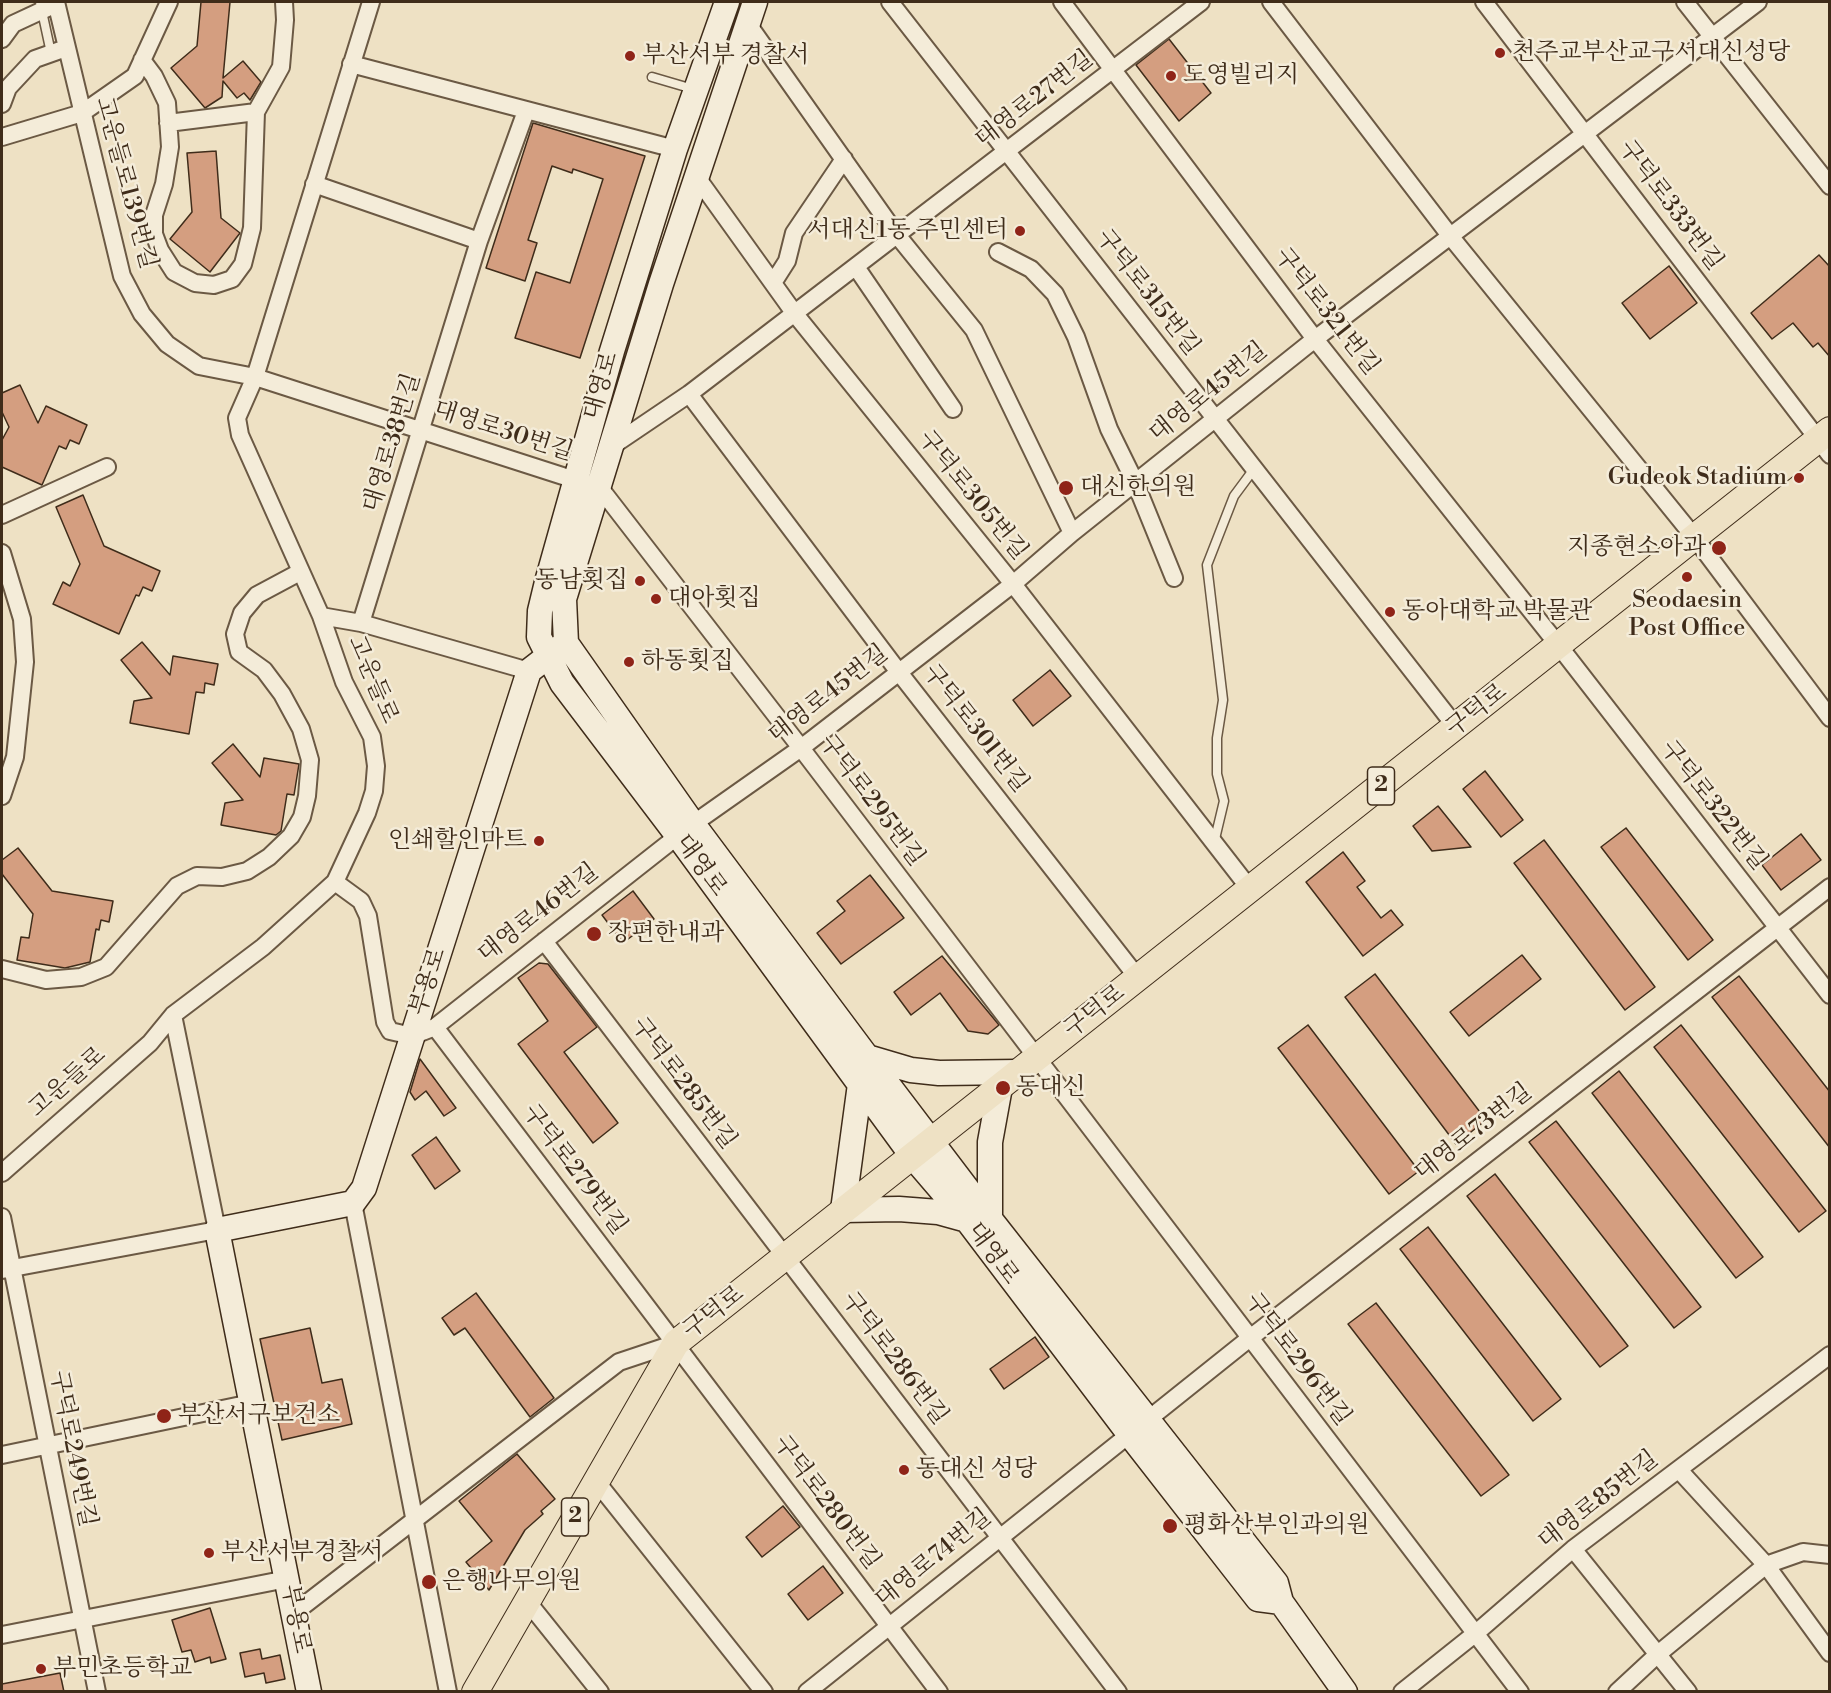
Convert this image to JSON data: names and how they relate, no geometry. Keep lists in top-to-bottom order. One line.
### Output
{"streets":{"main road":["대영로","구덕로","2","부용로"],"street":["대영로27번길","고운들로139번길","구덕로333번길","구덕로315번길","구덕로321번길","대영로45번길","대영로30번길","대영로38번길","구덕로305번길","고운들로","구덕로301번길","구덕로295번길","구덕로322번길","대영로46번길","구덕로285번길","대영로73번길","구덕로279번길","구덕로286번길","구덕로296번길","구덕로249번길","대영로85번길","구덕로280번길","대영로74번길"]},"crossings":[["대영로27번길","구덕로315번길"],["대영로27번길","구덕로321번길"],["대영로27번길","대영로"],["대영로27번길","구덕로305번길"],["대영로27번길","구덕로301번길"],["고운들로139번길","대영로30번길"],["고운들로139번길","고운들로"],["구덕로333번길","대영로45번길"],["구덕로333번길","구덕로"],["구덕로315번길","대영로45번길"],["구덕로315번길","구덕로"],["구덕로321번길","대영로45번길"],["구덕로321번길","구덕로"],["구덕로321번길","구덕로322번길"],["대영로","대영로45번길"],["대영로","대영로30번길"],["대영로","구덕로305번길"],["대영로","구덕로"],["대영로","구덕로295번길"],["대영로","대영로46번길"],["대영로","부용로"],["대영로","대영로73번길"],["대영로","대영로74번길"],["대영로45번길","구덕로305번길"],["대영로45번길","구덕로301번길"],["대영로45번길","구덕로295번길"],["대영로45번길","대영로46번길"],["대영로30번길","대영로38번길"],["대영로30번길","고운들로"],["대영로30번길","구덕로295번길"],["구덕로305번길","구덕로"],["고운들로","부용로"],["구덕로","구덕로301번길"],["구덕로","구덕로295번길"],["구덕로","구덕로322번길"],["구덕로","구덕로285번길"],["구덕로","구덕로279번길"],["구덕로","구덕로286번길"],["구덕로","구덕로296번길"],["구덕로","구덕로280번길"],["구덕로295번길","구덕로296번길"],["구덕로322번길","대영로73번길"],["대영로46번길","부용로"],["대영로46번길","구덕로285번길"],["대영로46번길","구덕로279번길"],["구덕로285번길","구덕로286번길"],["대영로73번길","구덕로296번길"],["대영로73번길","대영로74번길"],["구덕로279번길","구덕로280번길"],["구덕로286번길","대영로74번길"],["구덕로296번길","대영로85번길"],["구덕로280번길","대영로74번길"]],"places":["천주교부산교구서대신성당","부산서부 경찰서","도영빌리지","서대신1동 주민센터","Gudeok Stadium","대신한의원","지종현소아과","Seodaesin Post Office","동남횟집","대아횟집","동아대학교 박물관","하동횟집","인쇄할인마트","장편한내과","동대신","부산서구보건소","동대신 성당","평화산부인과의원","부산서부경찰서","은행나무의원","부민초등학교"]}
